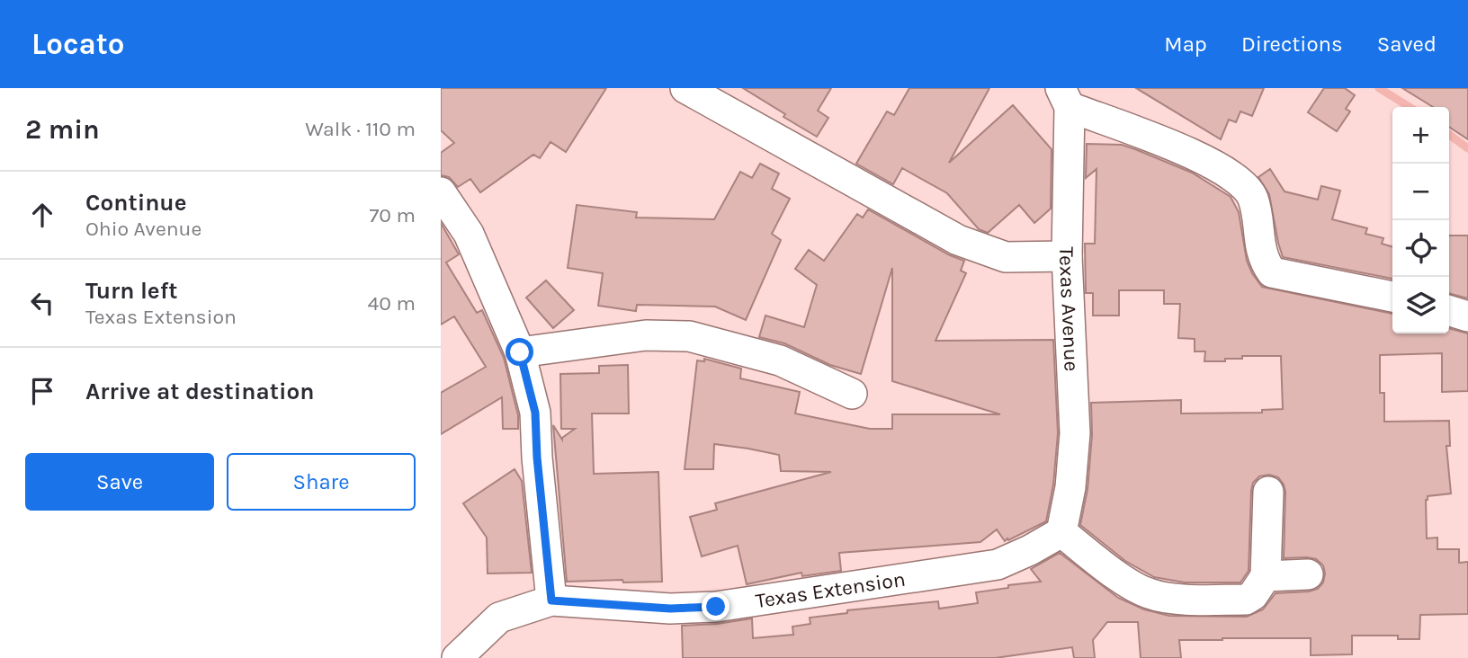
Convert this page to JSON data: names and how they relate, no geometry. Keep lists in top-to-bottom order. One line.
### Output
{"streets":{"street":["Texas Avenue","Texas Extension"]},"crossings":[["Texas Avenue","Texas Extension"]],"page":{"header":"Locato","nav":["Map","Directions","Saved"],"heading":["2 min","Walk · 110 m"],"map_buttons":["+","−"],"list":[["Continue","Ohio Avenue","70 m"],["Turn left","Texas Extension","40 m"],"Arrive at destination"],"buttons":["Save","Share"]}}
